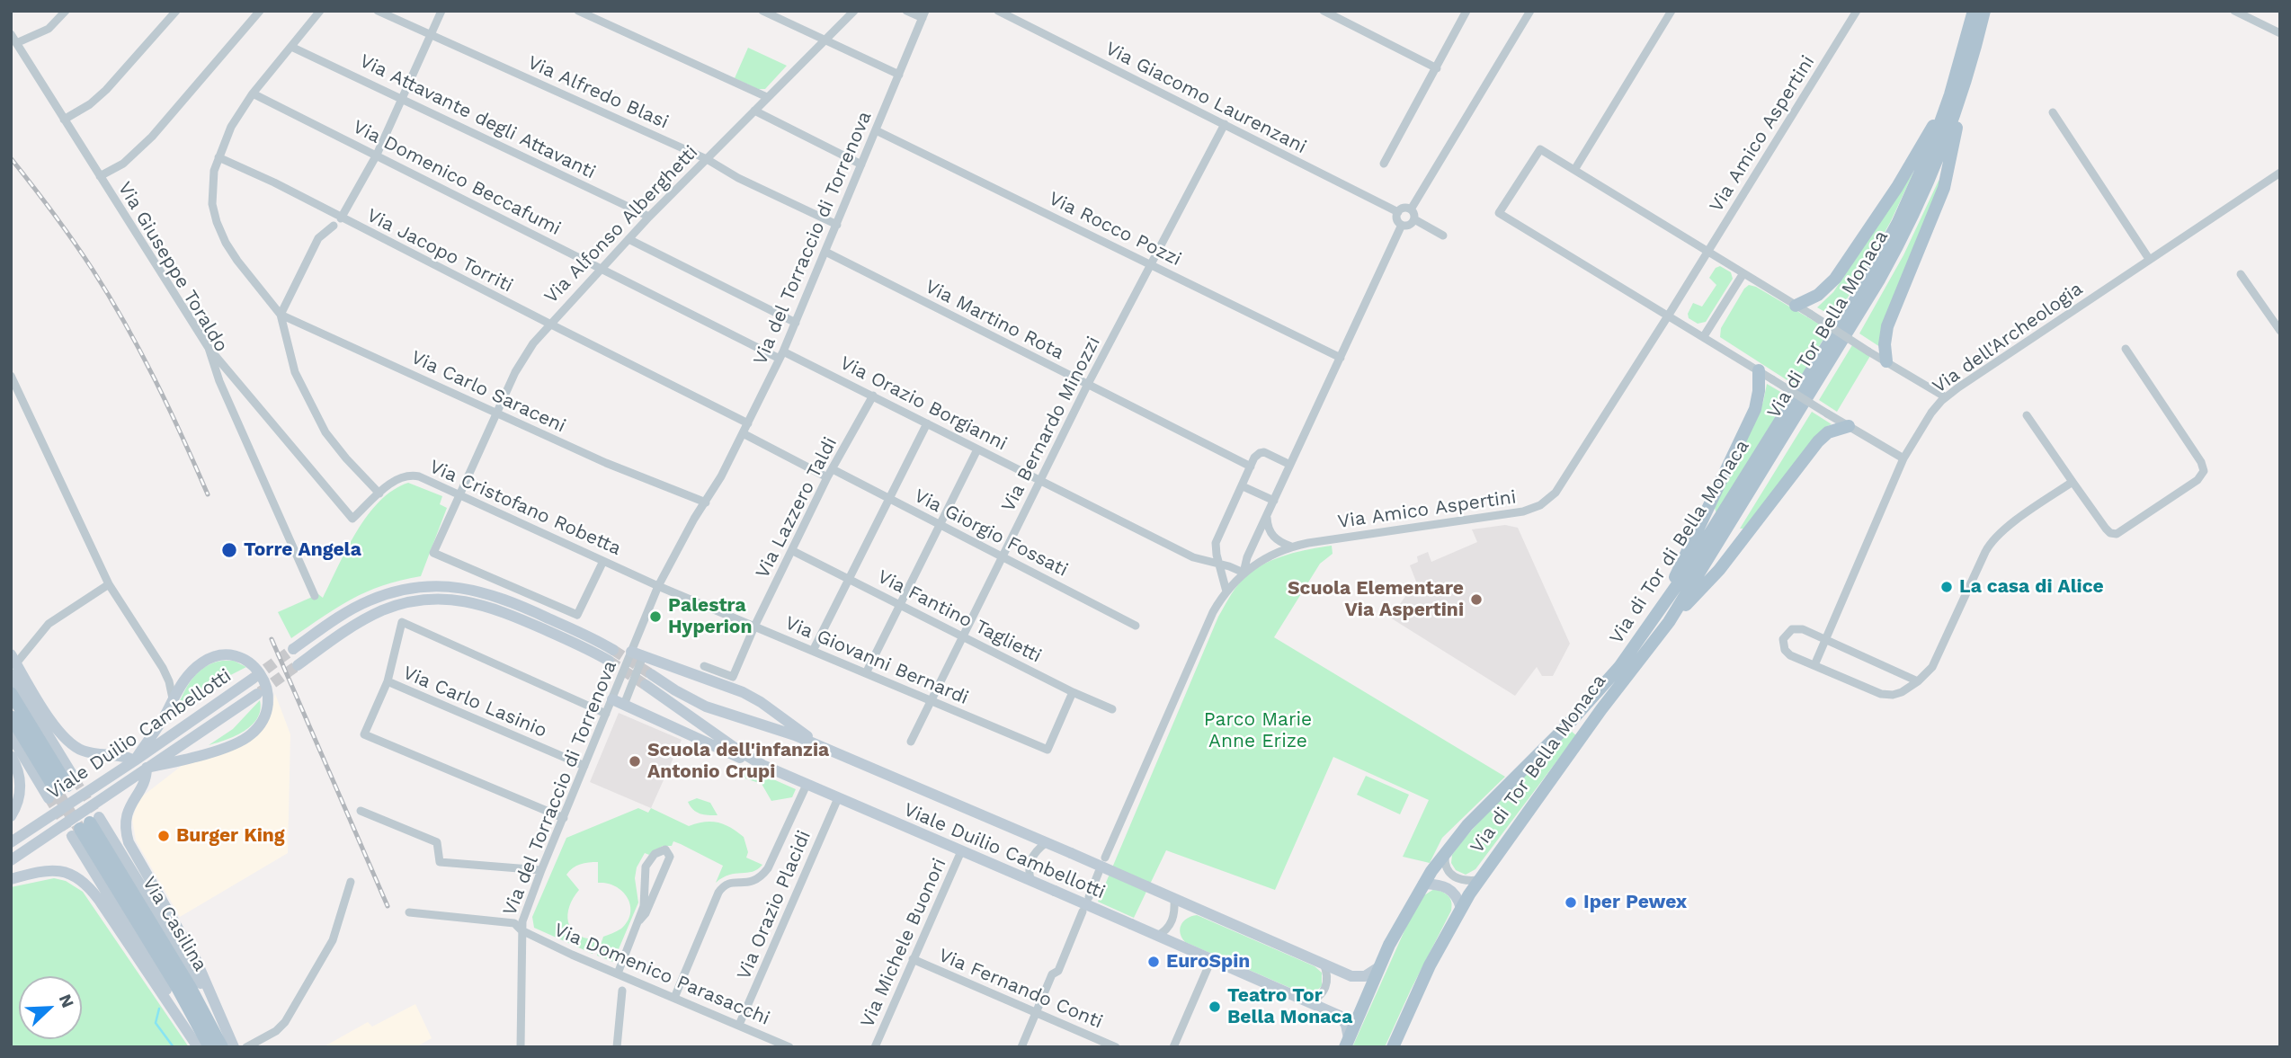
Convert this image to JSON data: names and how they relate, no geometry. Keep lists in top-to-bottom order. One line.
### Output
{"streets":{"main road":["Via di Tor Bella Monaca","Via di Tor di Bella Monaca","Viale Duilio Cambellotti","Via Casilina"],"street":["Via Alfredo Blasi","Via Giacomo Laurenzani","Via Attavante degli Attavanti","Via Amico Aspertini","Via Domenico Beccafumi","Via Alfonso Alberghetti","Via Rocco Pozzi","Via del Torraccio di Torrenova","Via Jacopo Torriti","Via Giuseppe Toraldo","Via Martino Rota","Via dell'Archeologia","Via Carlo Saraceni","Via Orazio Borgianni","Via Bernardo Minozzi","Via Cristofano Robetta","Via Lazzero Taldi","Via Giorgio Fossati","Via Fantino Taglietti","Via Giovanni Bernardi","Via Carlo Lasinio","Via Orazio Placidi","Via Michele Buonori","Via Domenico Parasacchi","Via Fernando Conti"]},"crossings":[["Via Alfredo Blasi","Via Alfonso Alberghetti"],["Via Alfredo Blasi","Via del Torraccio di Torrenova"],["Via Giacomo Laurenzani","Via Bernardo Minozzi"],["Via Attavante degli Attavanti","Via Alfonso Alberghetti"],["Via Amico Aspertini","Via Orazio Borgianni"],["Via Domenico Beccafumi","Via Alfonso Alberghetti"],["Via Domenico Beccafumi","Via del Torraccio di Torrenova"],["Via Domenico Beccafumi","Via Orazio Borgianni"],["Via Alfonso Alberghetti","Via Jacopo Torriti"],["Via Alfonso Alberghetti","Via Carlo Saraceni"],["Via Alfonso Alberghetti","Via Cristofano Robetta"],["Via Rocco Pozzi","Via del Torraccio di Torrenova"],["Via Rocco Pozzi","Via Bernardo Minozzi"],["Via del Torraccio di Torrenova","Via Jacopo Torriti"],["Via del Torraccio di Torrenova","Via Martino Rota"],["Via del Torraccio di Torrenova","Via Carlo Saraceni"],["Via del Torraccio di Torrenova","Via Orazio Borgianni"],["Via del Torraccio di Torrenova","Via Cristofano Robetta"],["Via del Torraccio di Torrenova","Via Giovanni Bernardi"],["Via del Torraccio di Torrenova","Via Carlo Lasinio"],["Via del Torraccio di Torrenova","Via Domenico Parasacchi"],["Via Giuseppe Toraldo","Via Cristofano Robetta"],["Via Martino Rota","Via Bernardo Minozzi"],["Via di Tor Bella Monaca","Via di Tor di Bella Monaca"],["Via Orazio Borgianni","Via Bernardo Minozzi"],["Via Orazio Borgianni","Via Lazzero Taldi"],["Via Bernardo Minozzi","Via Giorgio Fossati"],["Via Bernardo Minozzi","Via Fantino Taglietti"],["Via Bernardo Minozzi","Via Giovanni Bernardi"],["Via Cristofano Robetta","Via Giovanni Bernardi"],["Via Lazzero Taldi","Via Giorgio Fossati"],["Via Lazzero Taldi","Via Fantino Taglietti"],["Via Lazzero Taldi","Via Giovanni Bernardi"],["Via di Tor di Bella Monaca","Viale Duilio Cambellotti"],["Via Fantino Taglietti","Via Giovanni Bernardi"],["Viale Duilio Cambellotti","Via Orazio Placidi"],["Viale Duilio Cambellotti","Via Michele Buonori"],["Via Orazio Placidi","Via Domenico Parasacchi"],["Via Michele Buonori","Via Fernando Conti"]],"parks":["Parco Marie Anne Erize"],"places":["Torre Angela","La casa di Alice","Scuola Elementare Via Aspertini","Palestra Hyperion","Scuola dell'infanzia Antonio Crupi","Burger King","Iper Pewex","EuroSpin","Teatro Tor Bella Monaca"],"north":"top right"}
